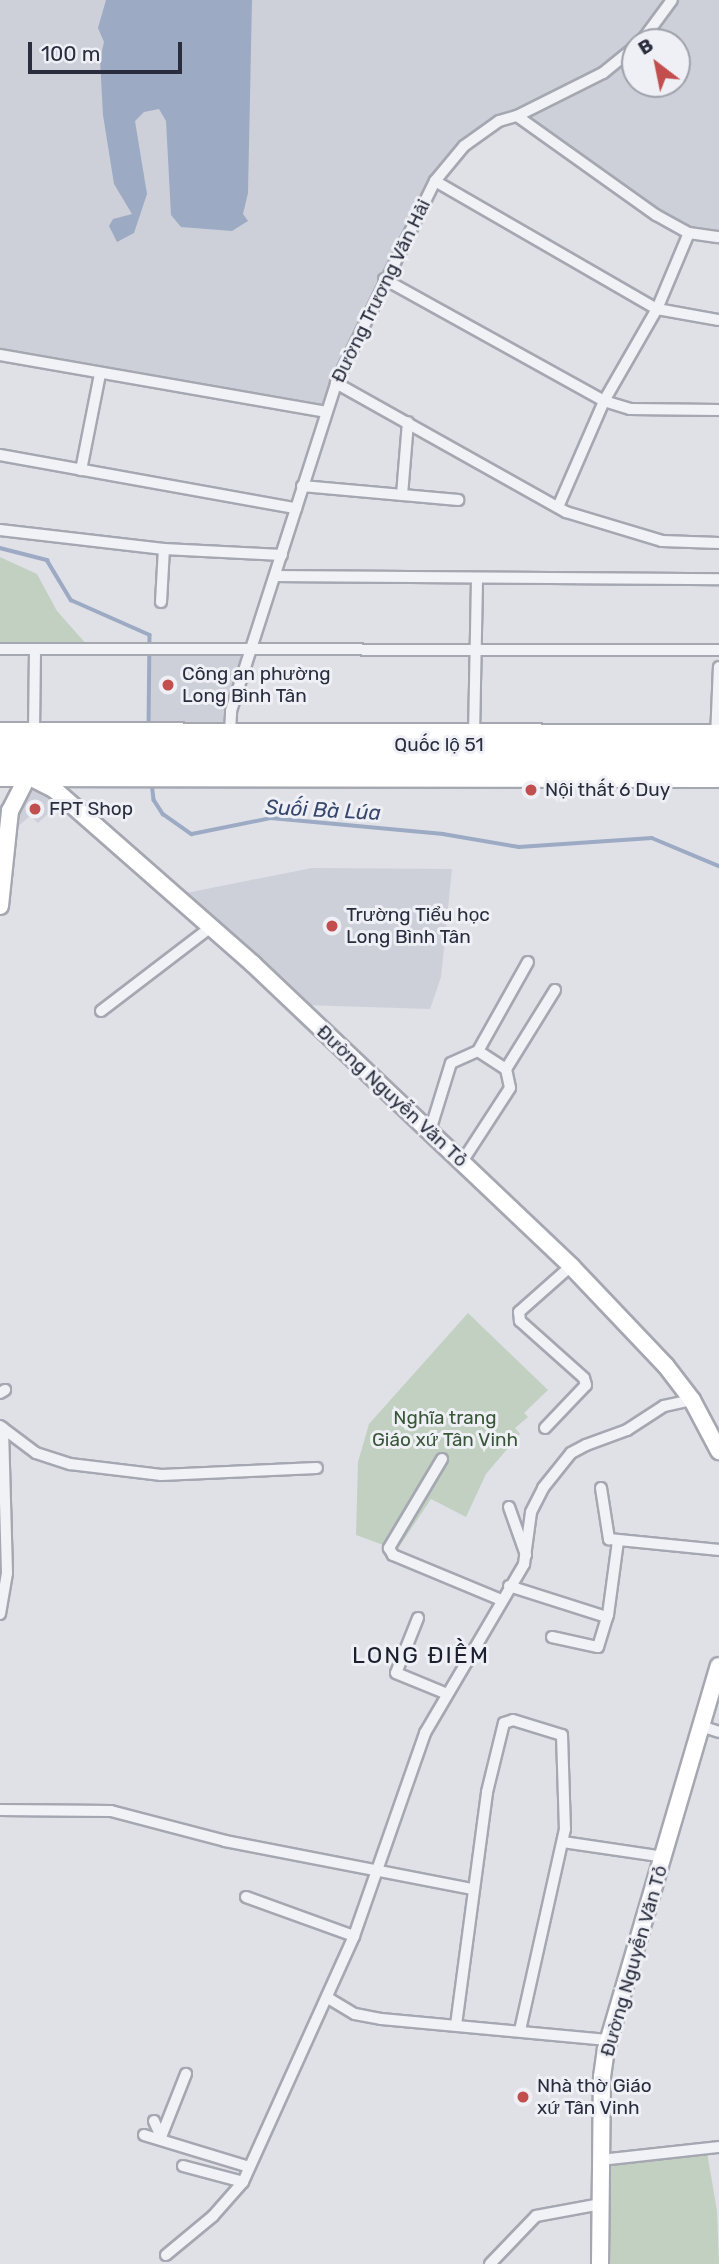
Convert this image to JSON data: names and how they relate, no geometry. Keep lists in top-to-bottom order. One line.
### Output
{"streets":{"highway":["Quốc lộ 51"],"street":["Đường Trương Văn Hải","Đường Nguyễn Văn Tỏ"]},"crossings":[["Đường Trương Văn Hải","Quốc lộ 51"]],"districts":["LONG ĐIỀM"],"water":["Suối Bà Lúa"],"parks":["Nghĩa trang Giáo xứ Tân Vinh"],"places":["Công an phường Long Bình Tân","Nội thất 6 Duy","FPT Shop","Trường Tiểu học Long Bình Tân","Nhà thờ Giáo xứ Tân Vinh"],"scale_bar":"100 m","north":"top left"}
